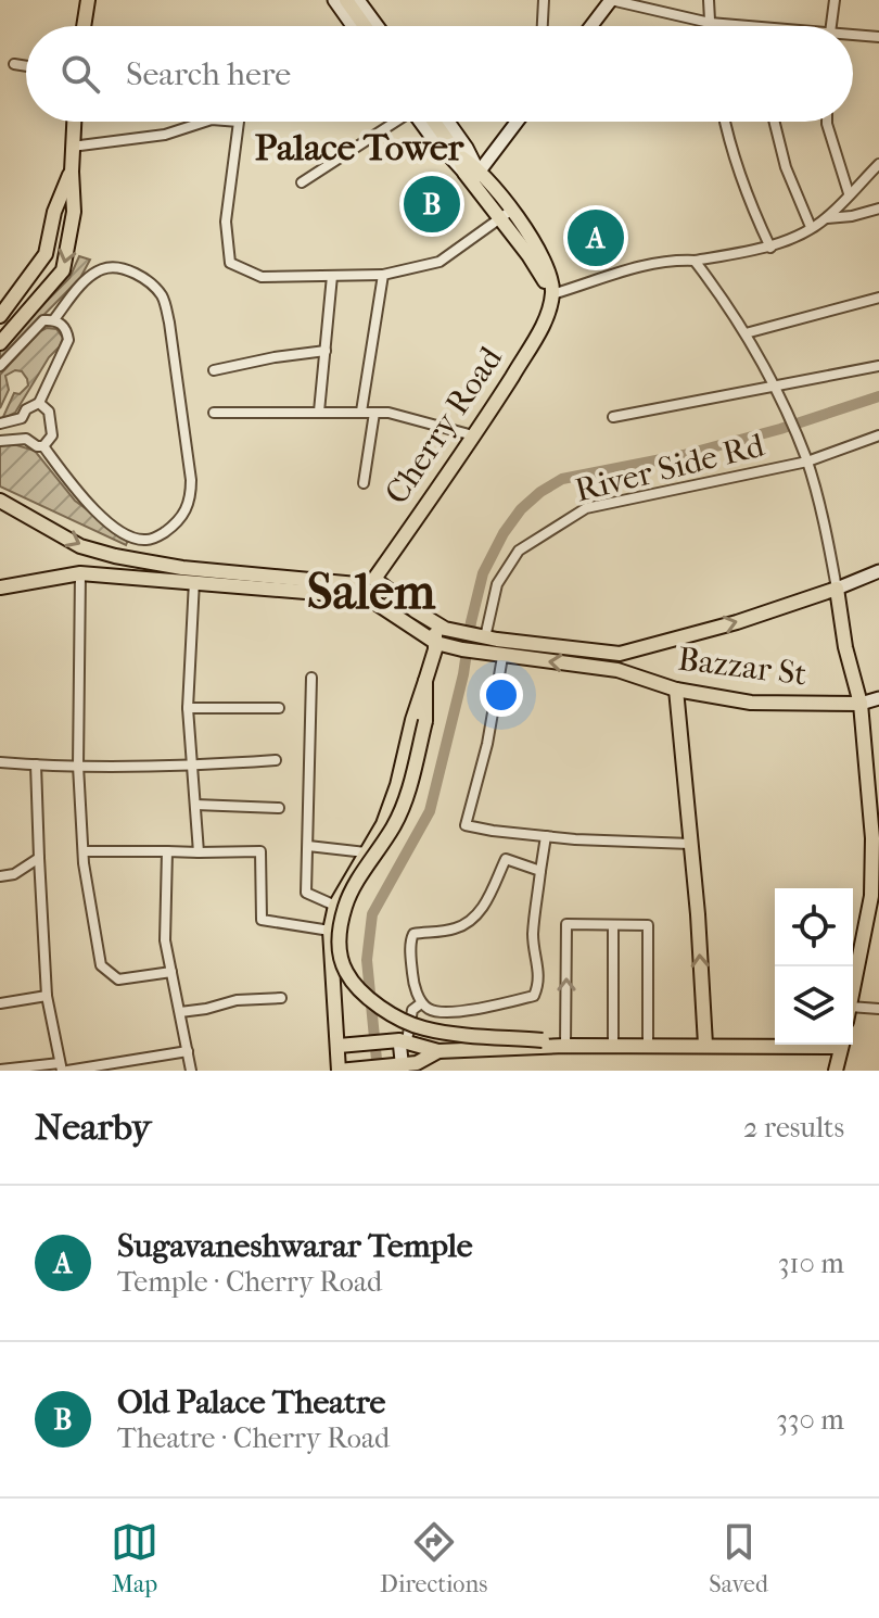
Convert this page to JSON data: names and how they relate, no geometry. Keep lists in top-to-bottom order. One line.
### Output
{"streets":{"main road":["Cherry Road","Bazzar St"],"street":["River Side Rd"]},"districts":["Palace Tower","Salem"],"page":{"search":"Search here","pins":["B","A"],"heading":["Nearby","2 results"],"list":[{"mark":"A","name":"Sugavaneshwarar Temple","note":"Temple · Cherry Road","value":"310 m"},{"mark":"B","name":"Old Palace Theatre","note":"Theatre · Cherry Road","value":"330 m"}],"nav":["Map","Directions","Saved"]}}
